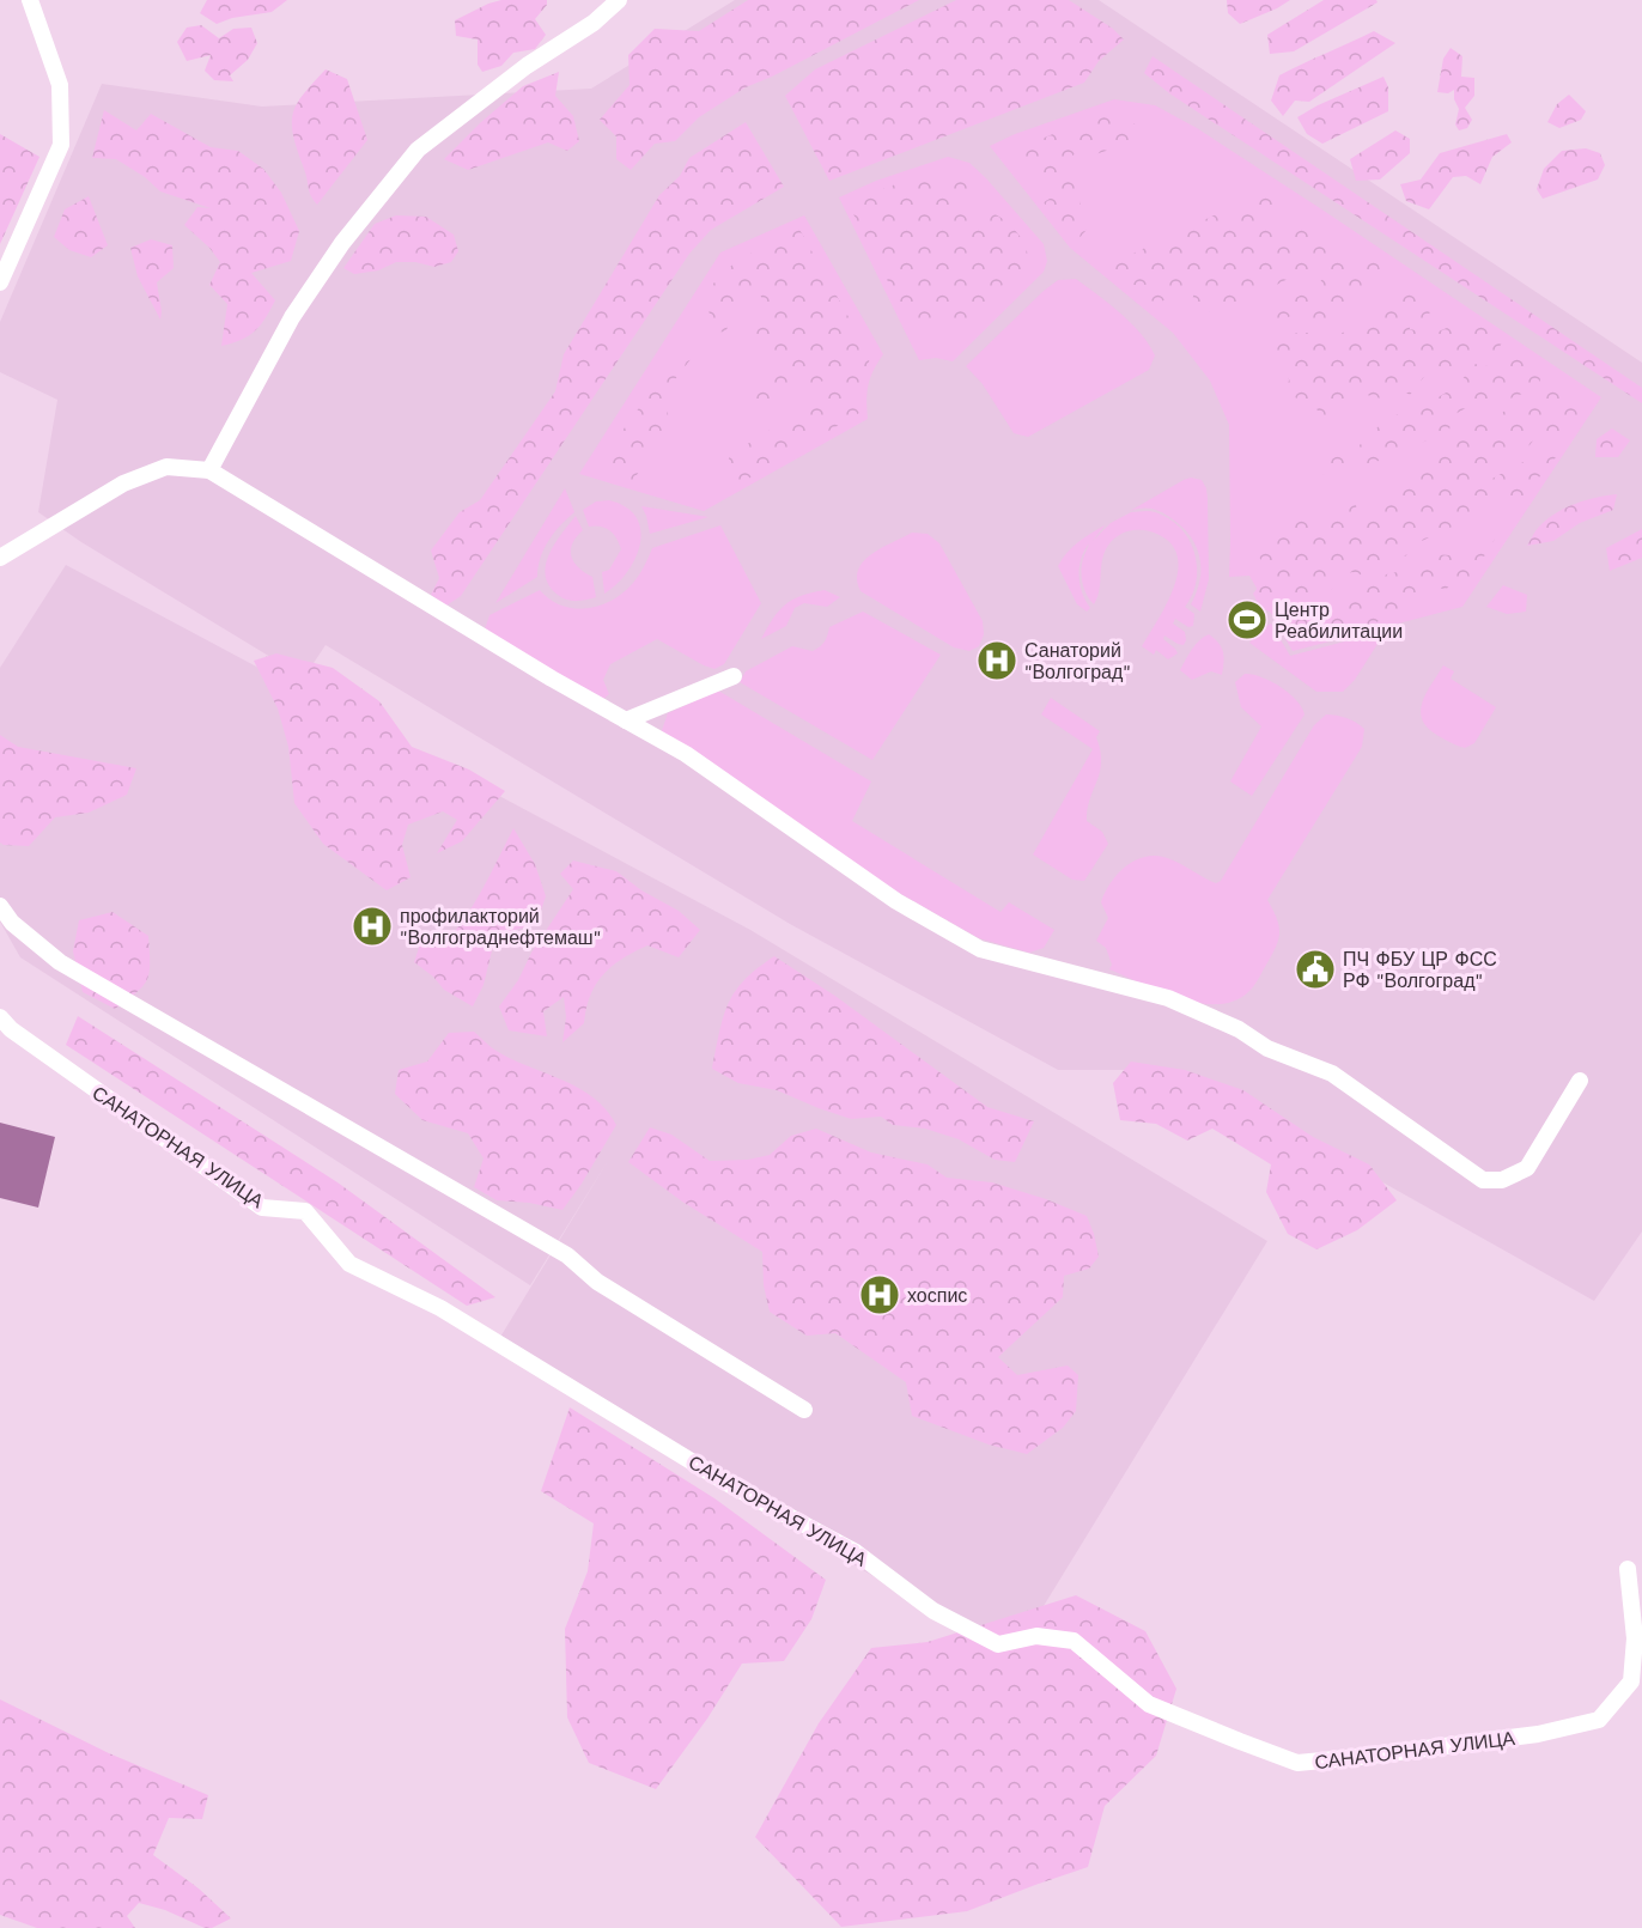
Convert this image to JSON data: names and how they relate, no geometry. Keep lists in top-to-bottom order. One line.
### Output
{"streets":{"street":["САНАТОРНАЯ УЛИЦА"]},"places":{"sports":["Центр Реабилитации"],"hospital":["Санаторий \"Волгоград\"","профилакторий \"Волгограднефтемаш\"","хоспис"],"public building":["ПЧ ФБУ ЦР ФСС РФ \"Волгоград\""]}}
